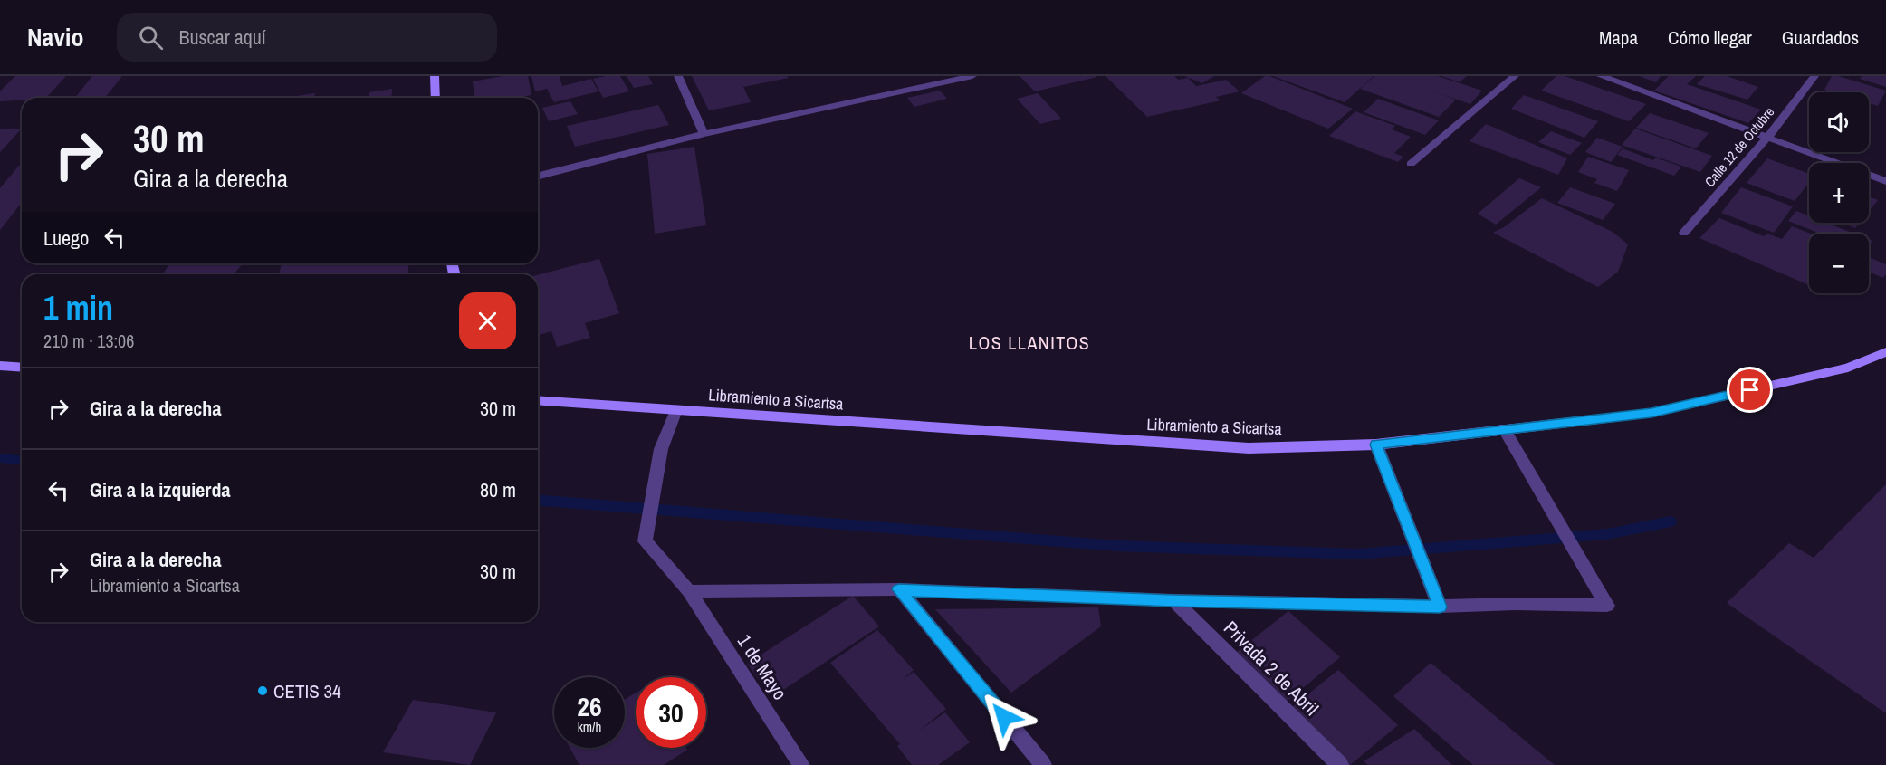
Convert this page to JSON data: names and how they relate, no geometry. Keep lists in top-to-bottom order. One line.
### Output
{"streets":{"main road":["Libramiento a Sicartsa"],"street":["Calle 12 de Octubre","1 de Mayo","Privada 2 de Abril"]},"crossings":[["Libramiento a Sicartsa","1 de Mayo"]],"districts":["LOS LLANITOS"],"places":["CETIS 34"],"page":{"header":"Navio","search":"Buscar aquí","nav":["Mapa","Cómo llegar","Guardados"],"map_buttons":["+","−"],"turn":["30 m","Gira a la derecha"],"then":"Luego","heading":["1 min","210 m · 13:06"],"list":[{"name":"Gira a la derecha","value":"30 m"},{"name":"Gira a la izquierda","value":"80 m"},{"name":"Gira a la derecha","note":"Libramiento a Sicartsa","value":"30 m"}],"speed":"26 km/h","limit":"30"}}
